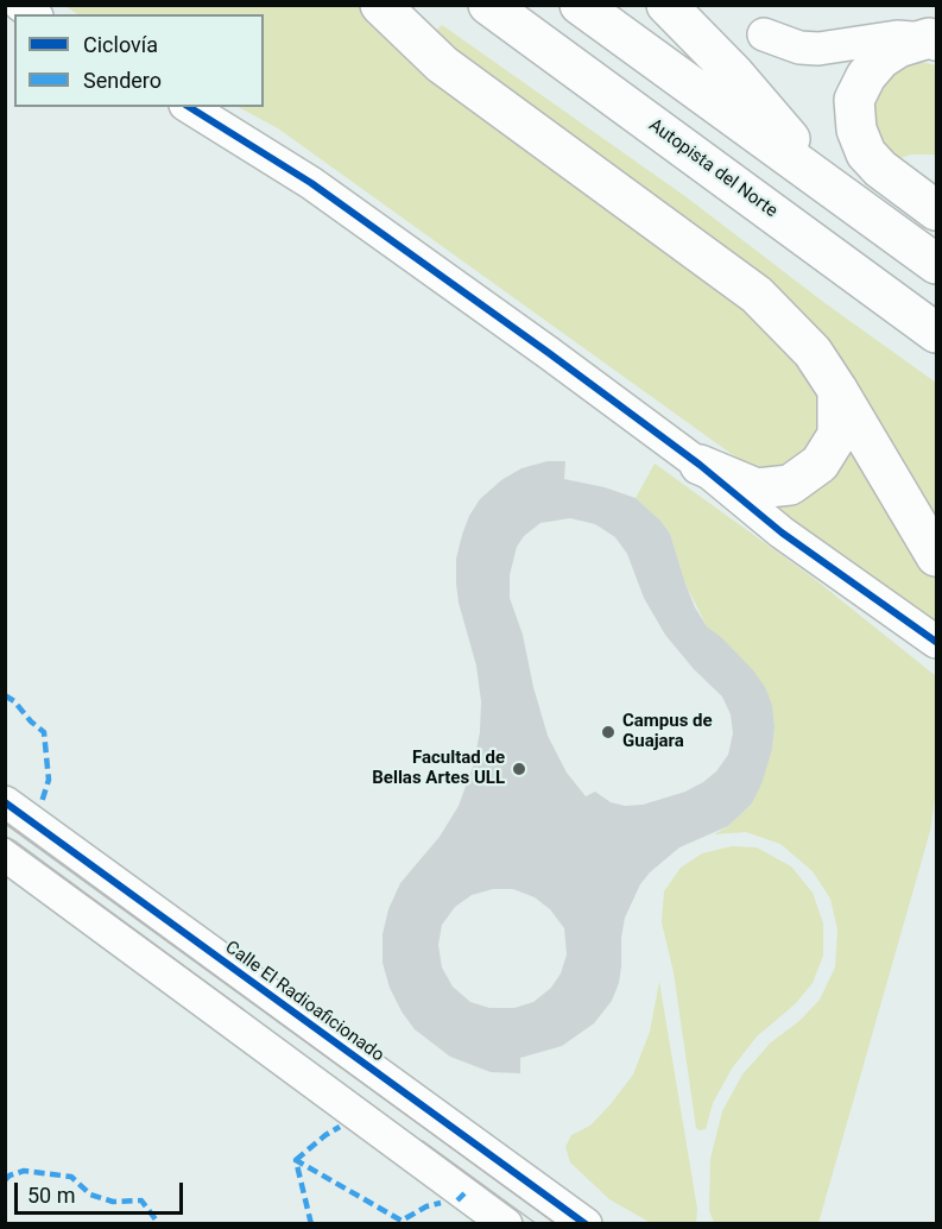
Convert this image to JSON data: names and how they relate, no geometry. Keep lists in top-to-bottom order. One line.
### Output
{"streets":{"highway":["Autopista del Norte"],"street":["Calle El Radioaficionado"]},"places":["Campus de Guajara","Facultad de Bellas Artes ULL"],"legend":["Ciclovía","Sendero"],"scale_bar":"50 m"}
